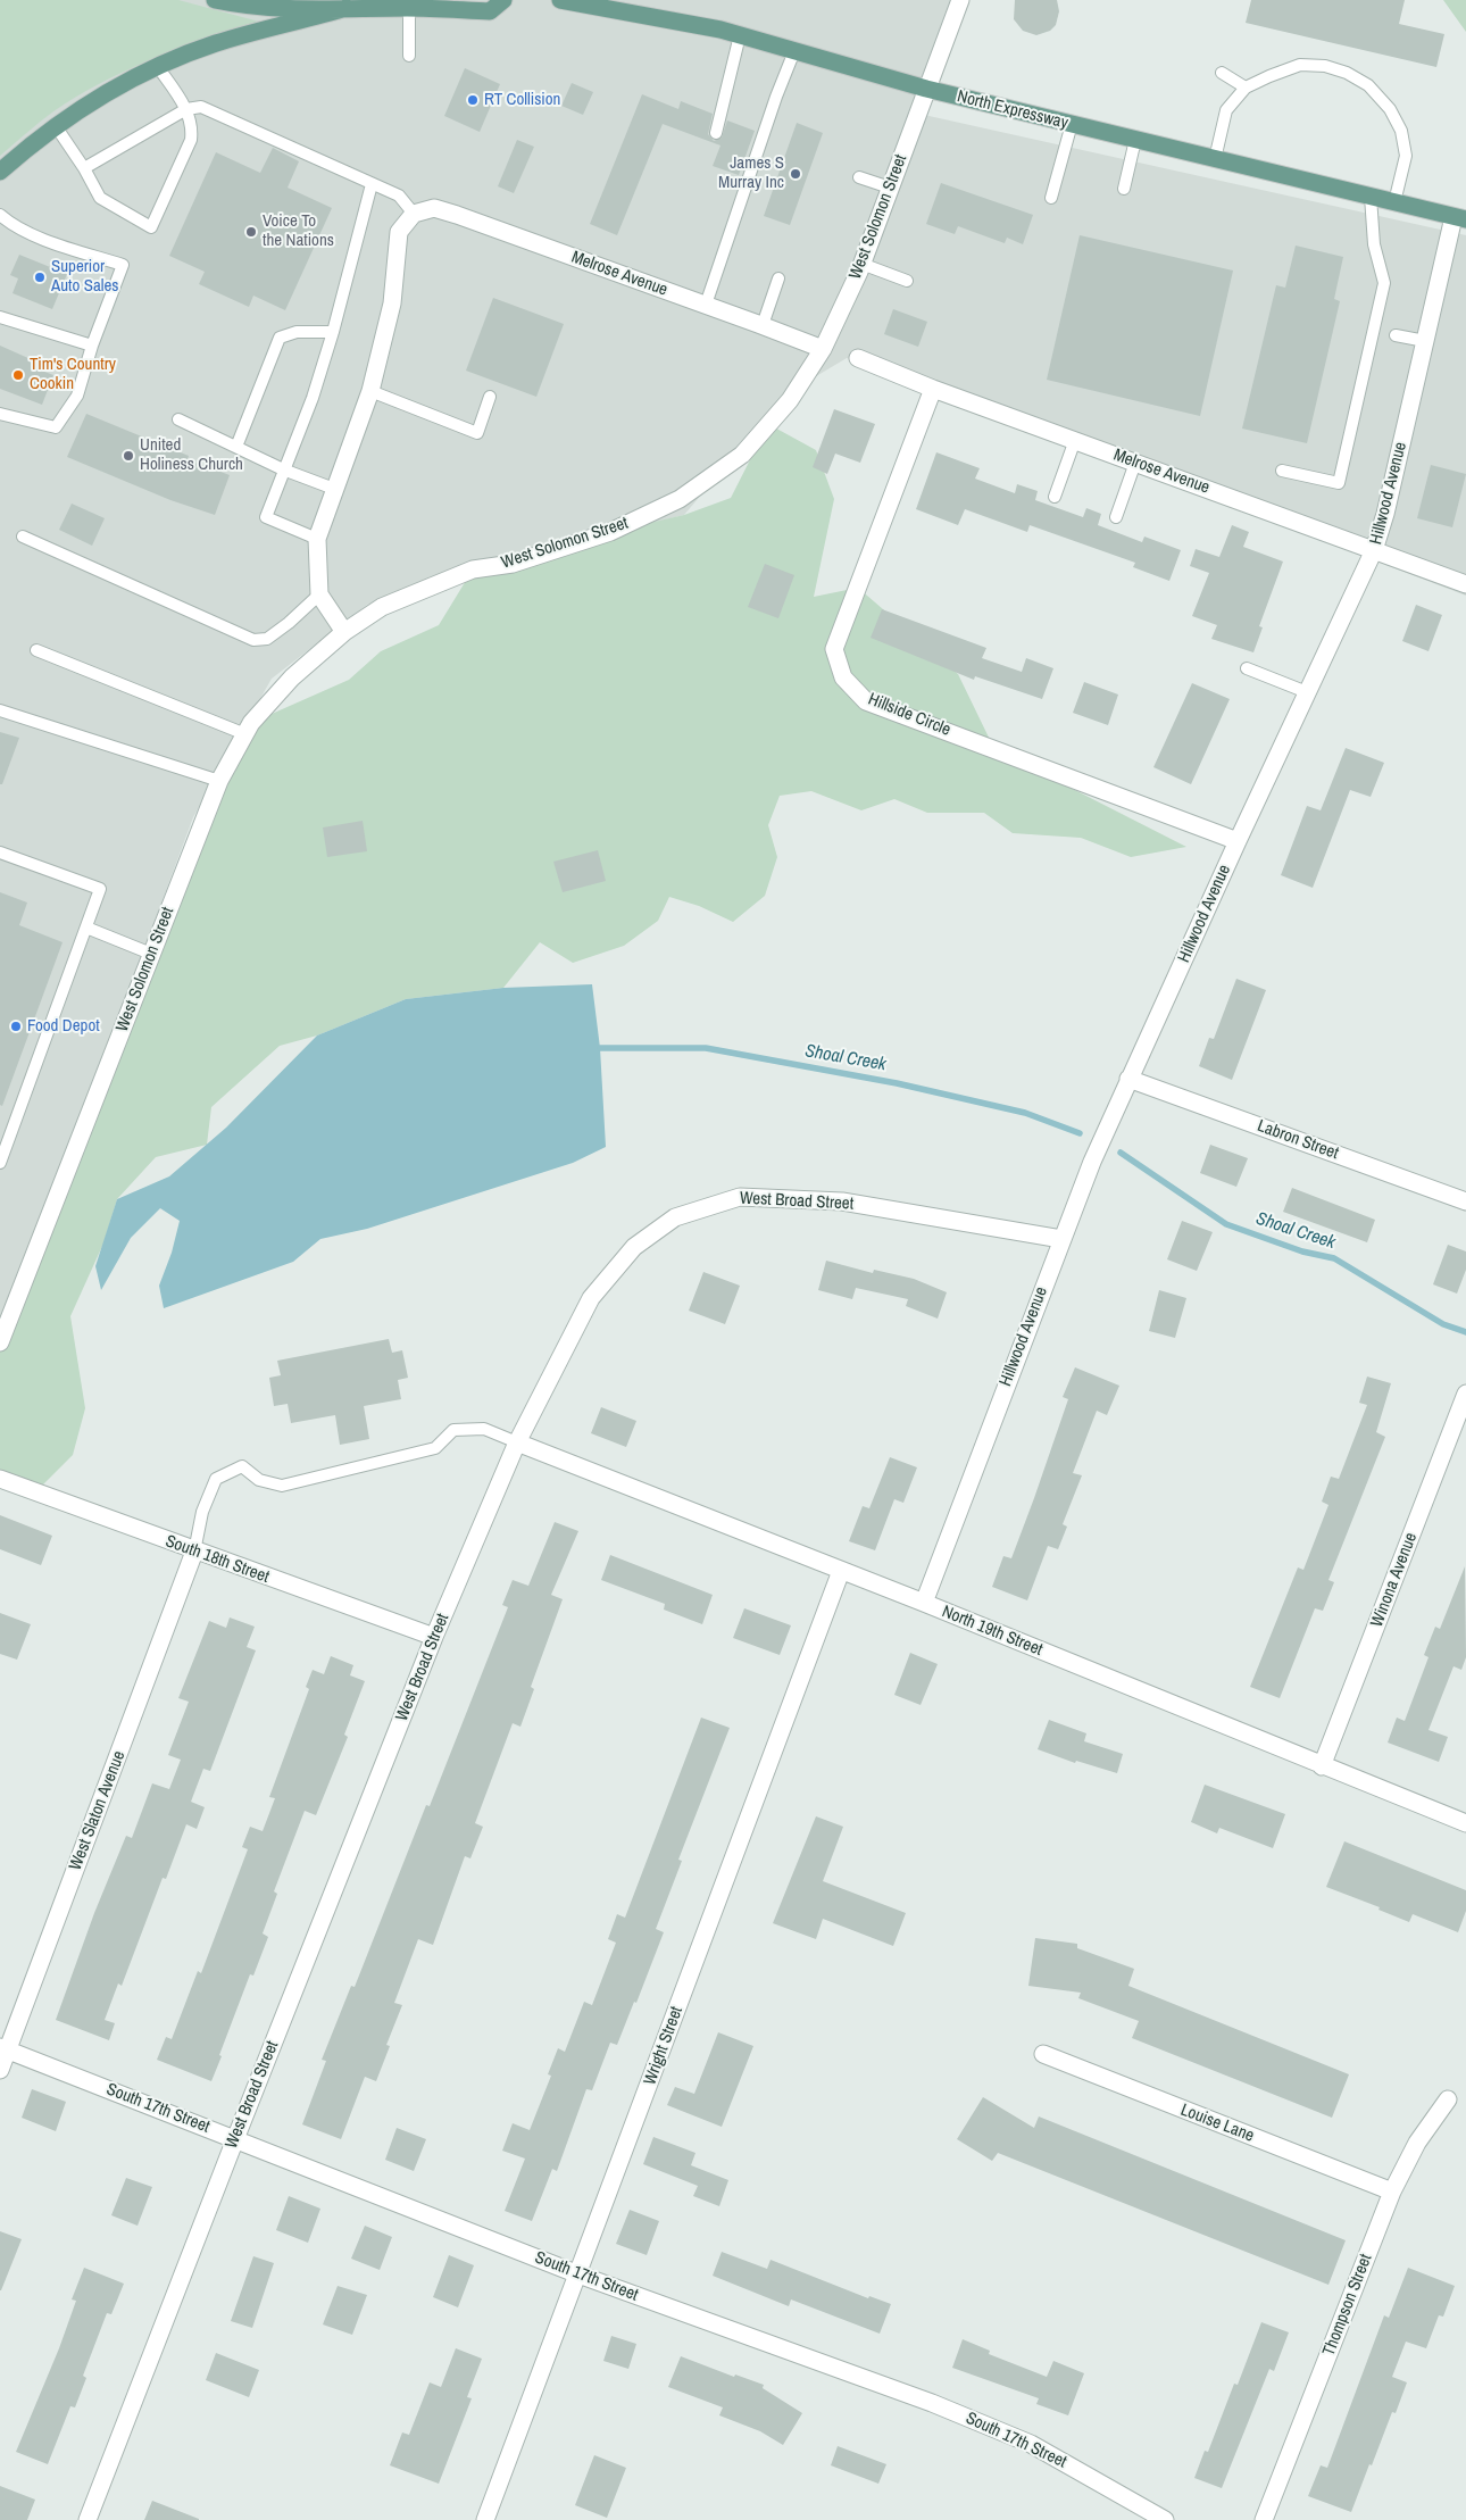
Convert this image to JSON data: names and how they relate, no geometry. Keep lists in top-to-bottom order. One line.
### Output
{"streets":{"main road":["North Expressway"],"street":["West Solomon Street","Melrose Avenue","Hillwood Avenue","Hillside Circle","Labron Street","West Broad Street","South 18th Street","Winona Avenue","North 19th Street","West Slaton Avenue","Wright Street","South 17th Street","Louise Lane","Thompson Street"]},"crossings":[["North Expressway","West Solomon Street"],["North Expressway","Hillwood Avenue"],["West Solomon Street","Melrose Avenue"],["Melrose Avenue","Hillwood Avenue"],["Melrose Avenue","Hillside Circle"],["Hillwood Avenue","Hillside Circle"],["Hillwood Avenue","Labron Street"],["Hillwood Avenue","West Broad Street"],["Hillwood Avenue","North 19th Street"],["West Broad Street","South 18th Street"],["West Broad Street","North 19th Street"],["West Broad Street","South 17th Street"],["South 18th Street","West Slaton Avenue"],["Winona Avenue","North 19th Street"],["North 19th Street","Wright Street"],["West Slaton Avenue","South 17th Street"],["Wright Street","South 17th Street"],["Louise Lane","Thompson Street"]],"water":["Shoal Creek"],"places":["RT Collision","James S Murray Inc","Voice To the Nations","Superior Auto Sales","Tim's Country Cookin","United Holiness Church","Food Depot"]}
